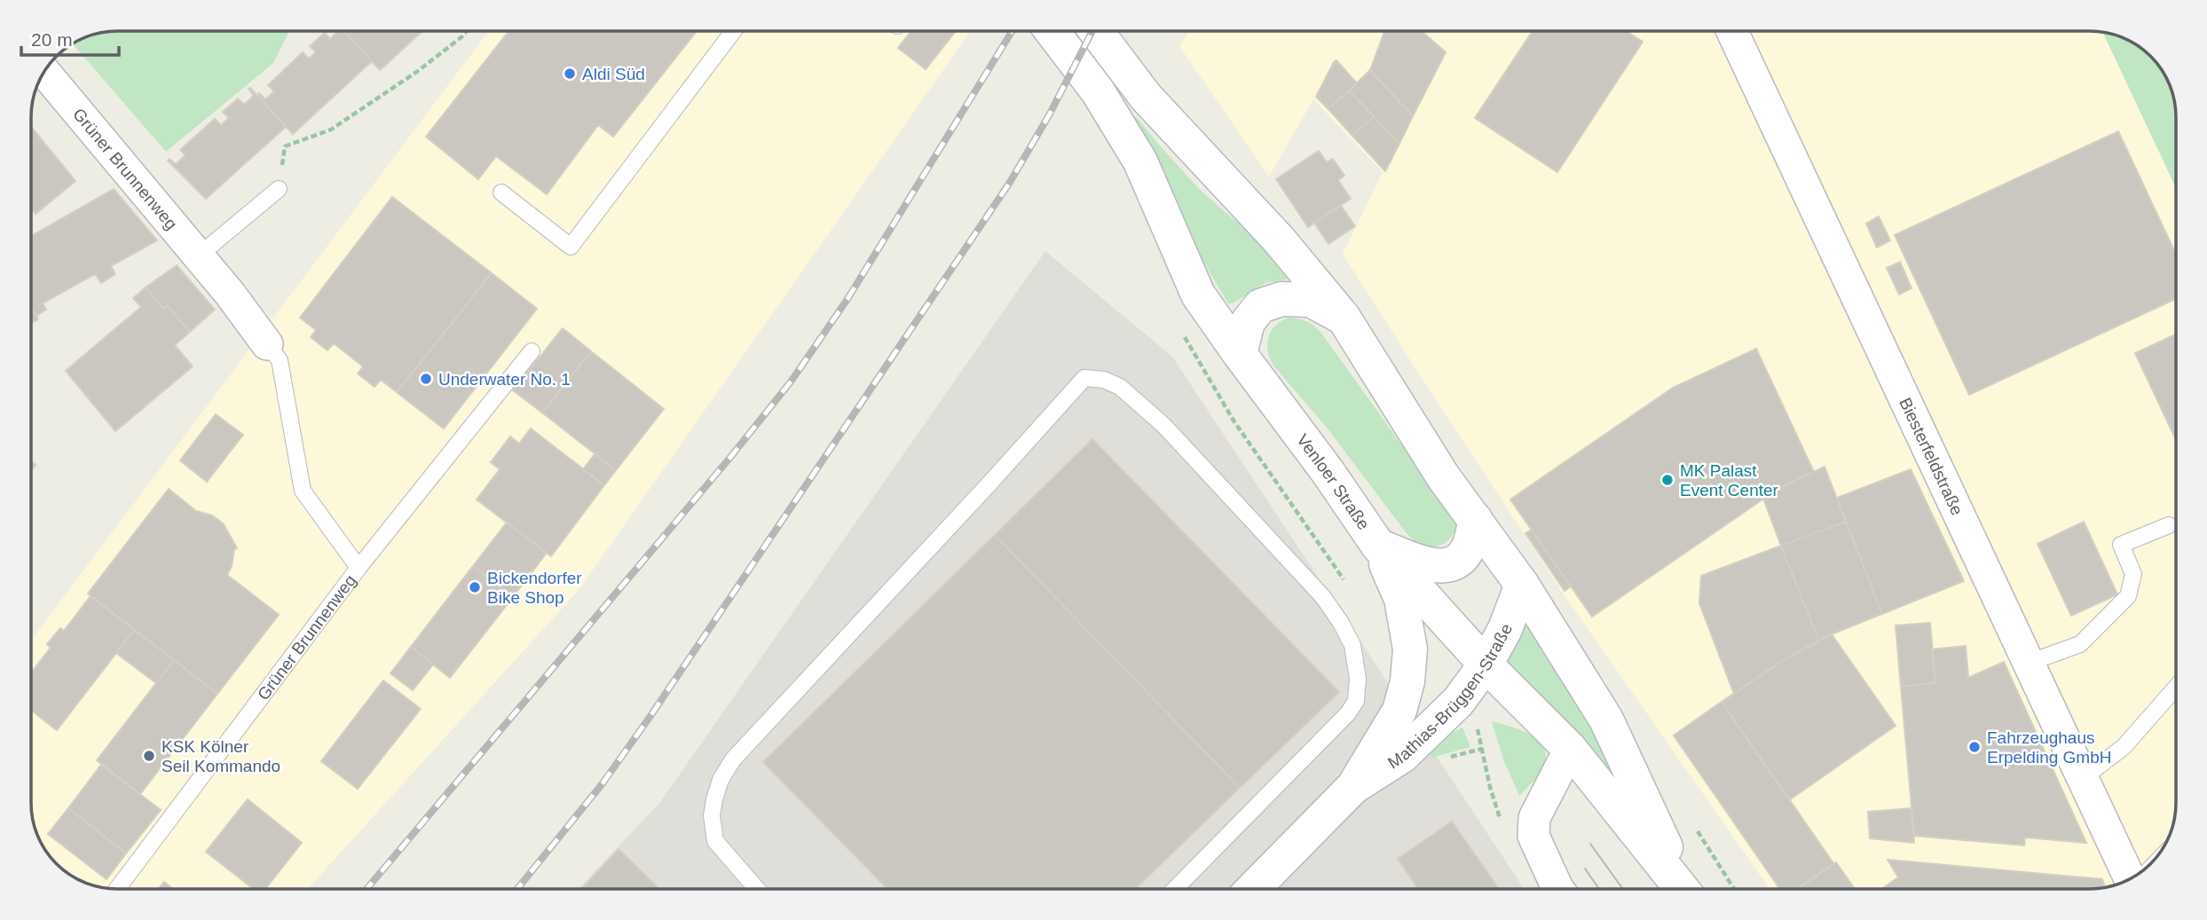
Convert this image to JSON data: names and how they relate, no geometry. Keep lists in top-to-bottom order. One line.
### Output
{"streets":{"main road":["Venloer Straße","Mathias-Brüggen-Straße"],"street":["Grüner Brunnenweg","Biesterfeldstraße"]},"crossings":[["Venloer Straße","Mathias-Brüggen-Straße"]],"places":["Aldi Süd","Underwater No. 1","MK Palast Event Center","Bickendorfer Bike Shop","Fahrzeughaus Erpelding GmbH","KSK Kölner Seil Kommando"],"scale_bar":"20 m"}
